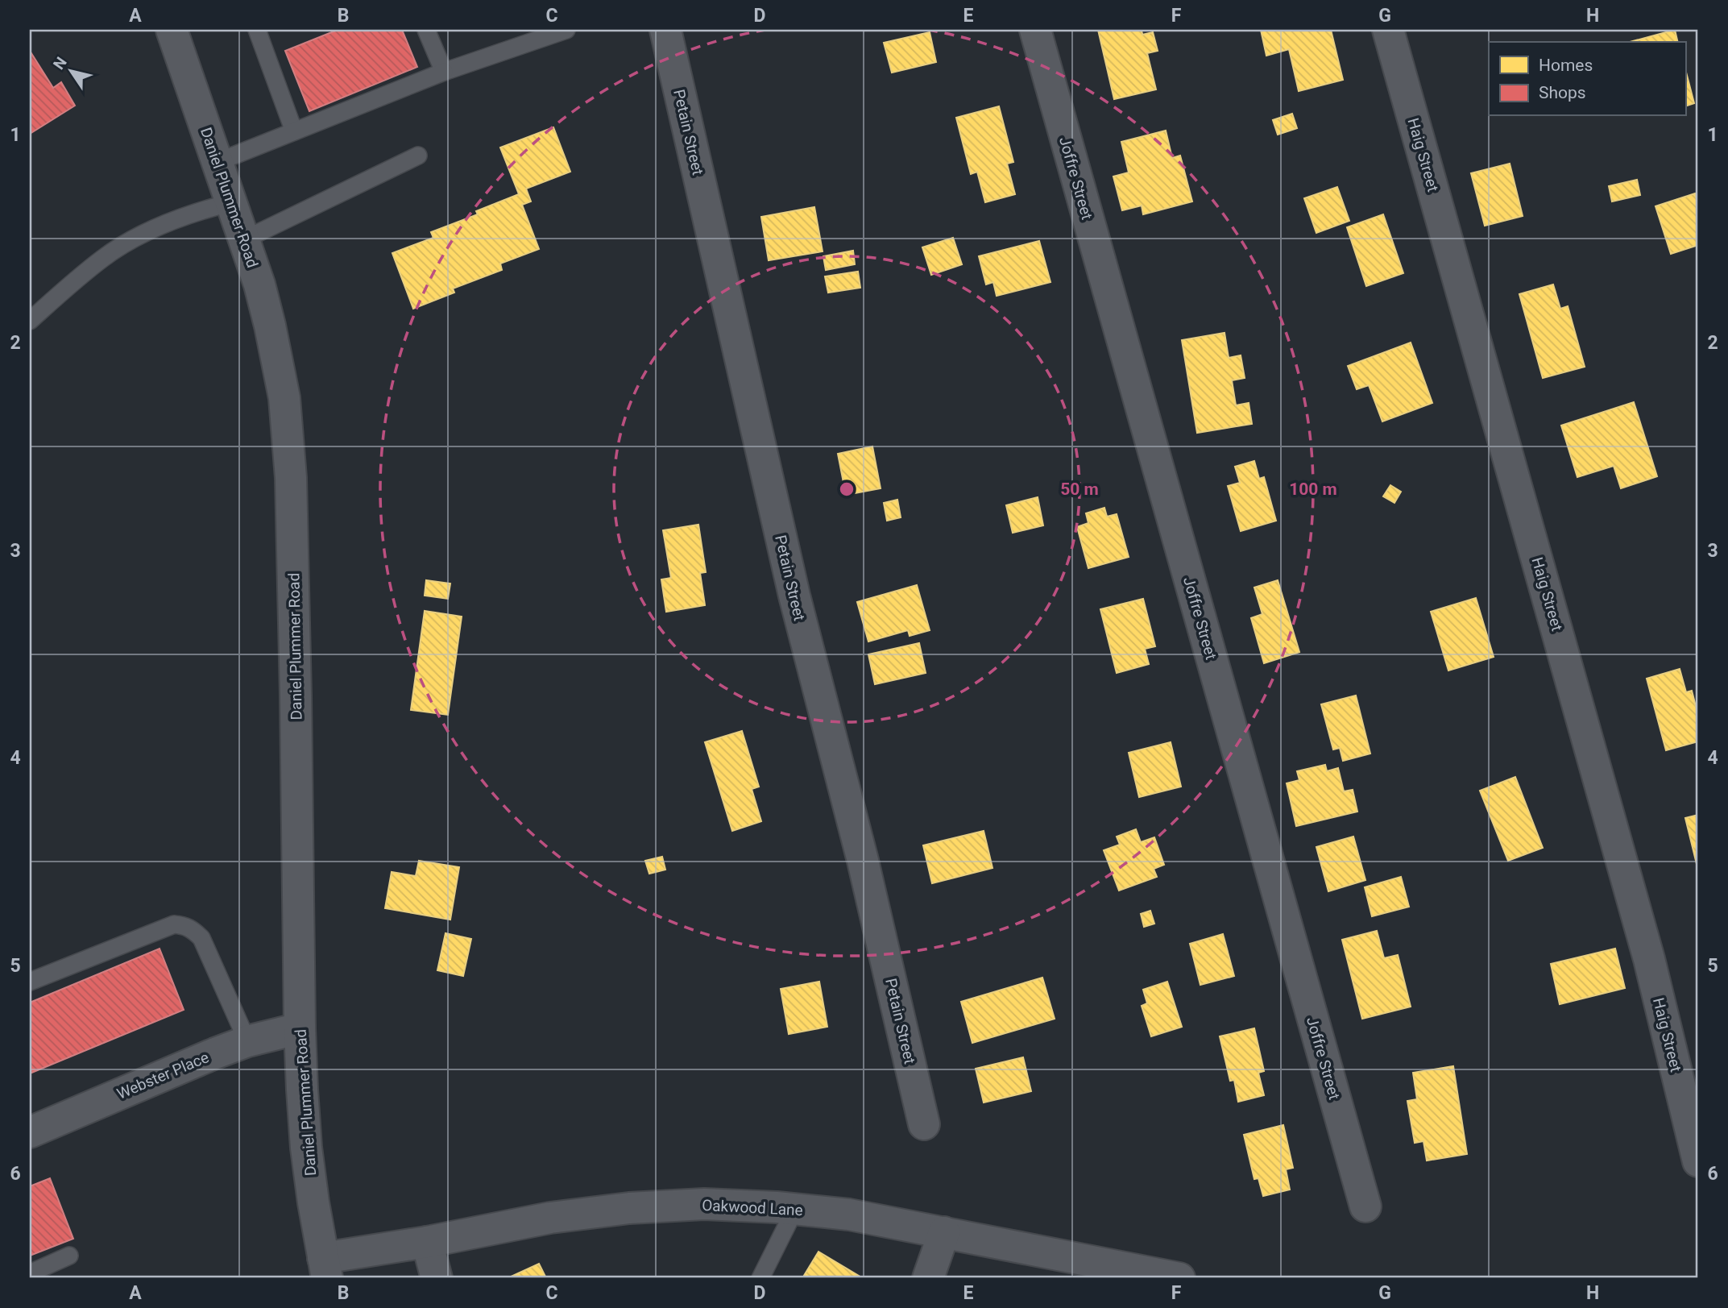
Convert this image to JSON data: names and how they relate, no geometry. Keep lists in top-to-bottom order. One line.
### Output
{"streets":{"street":["Petain Street","Haig Street","Joffre Street","Daniel Plummer Road","Webster Place","Oakwood Lane"]},"crossings":[["Daniel Plummer Road","Webster Place"],["Daniel Plummer Road","Oakwood Lane"]],"legend":["Homes","Shops"],"north":"top left","grid":{"columns":["A","B","C","D","E","F","G","H"],"rows":["1","2","3","4","5","6"]},"rings":["50 m","100 m"]}
